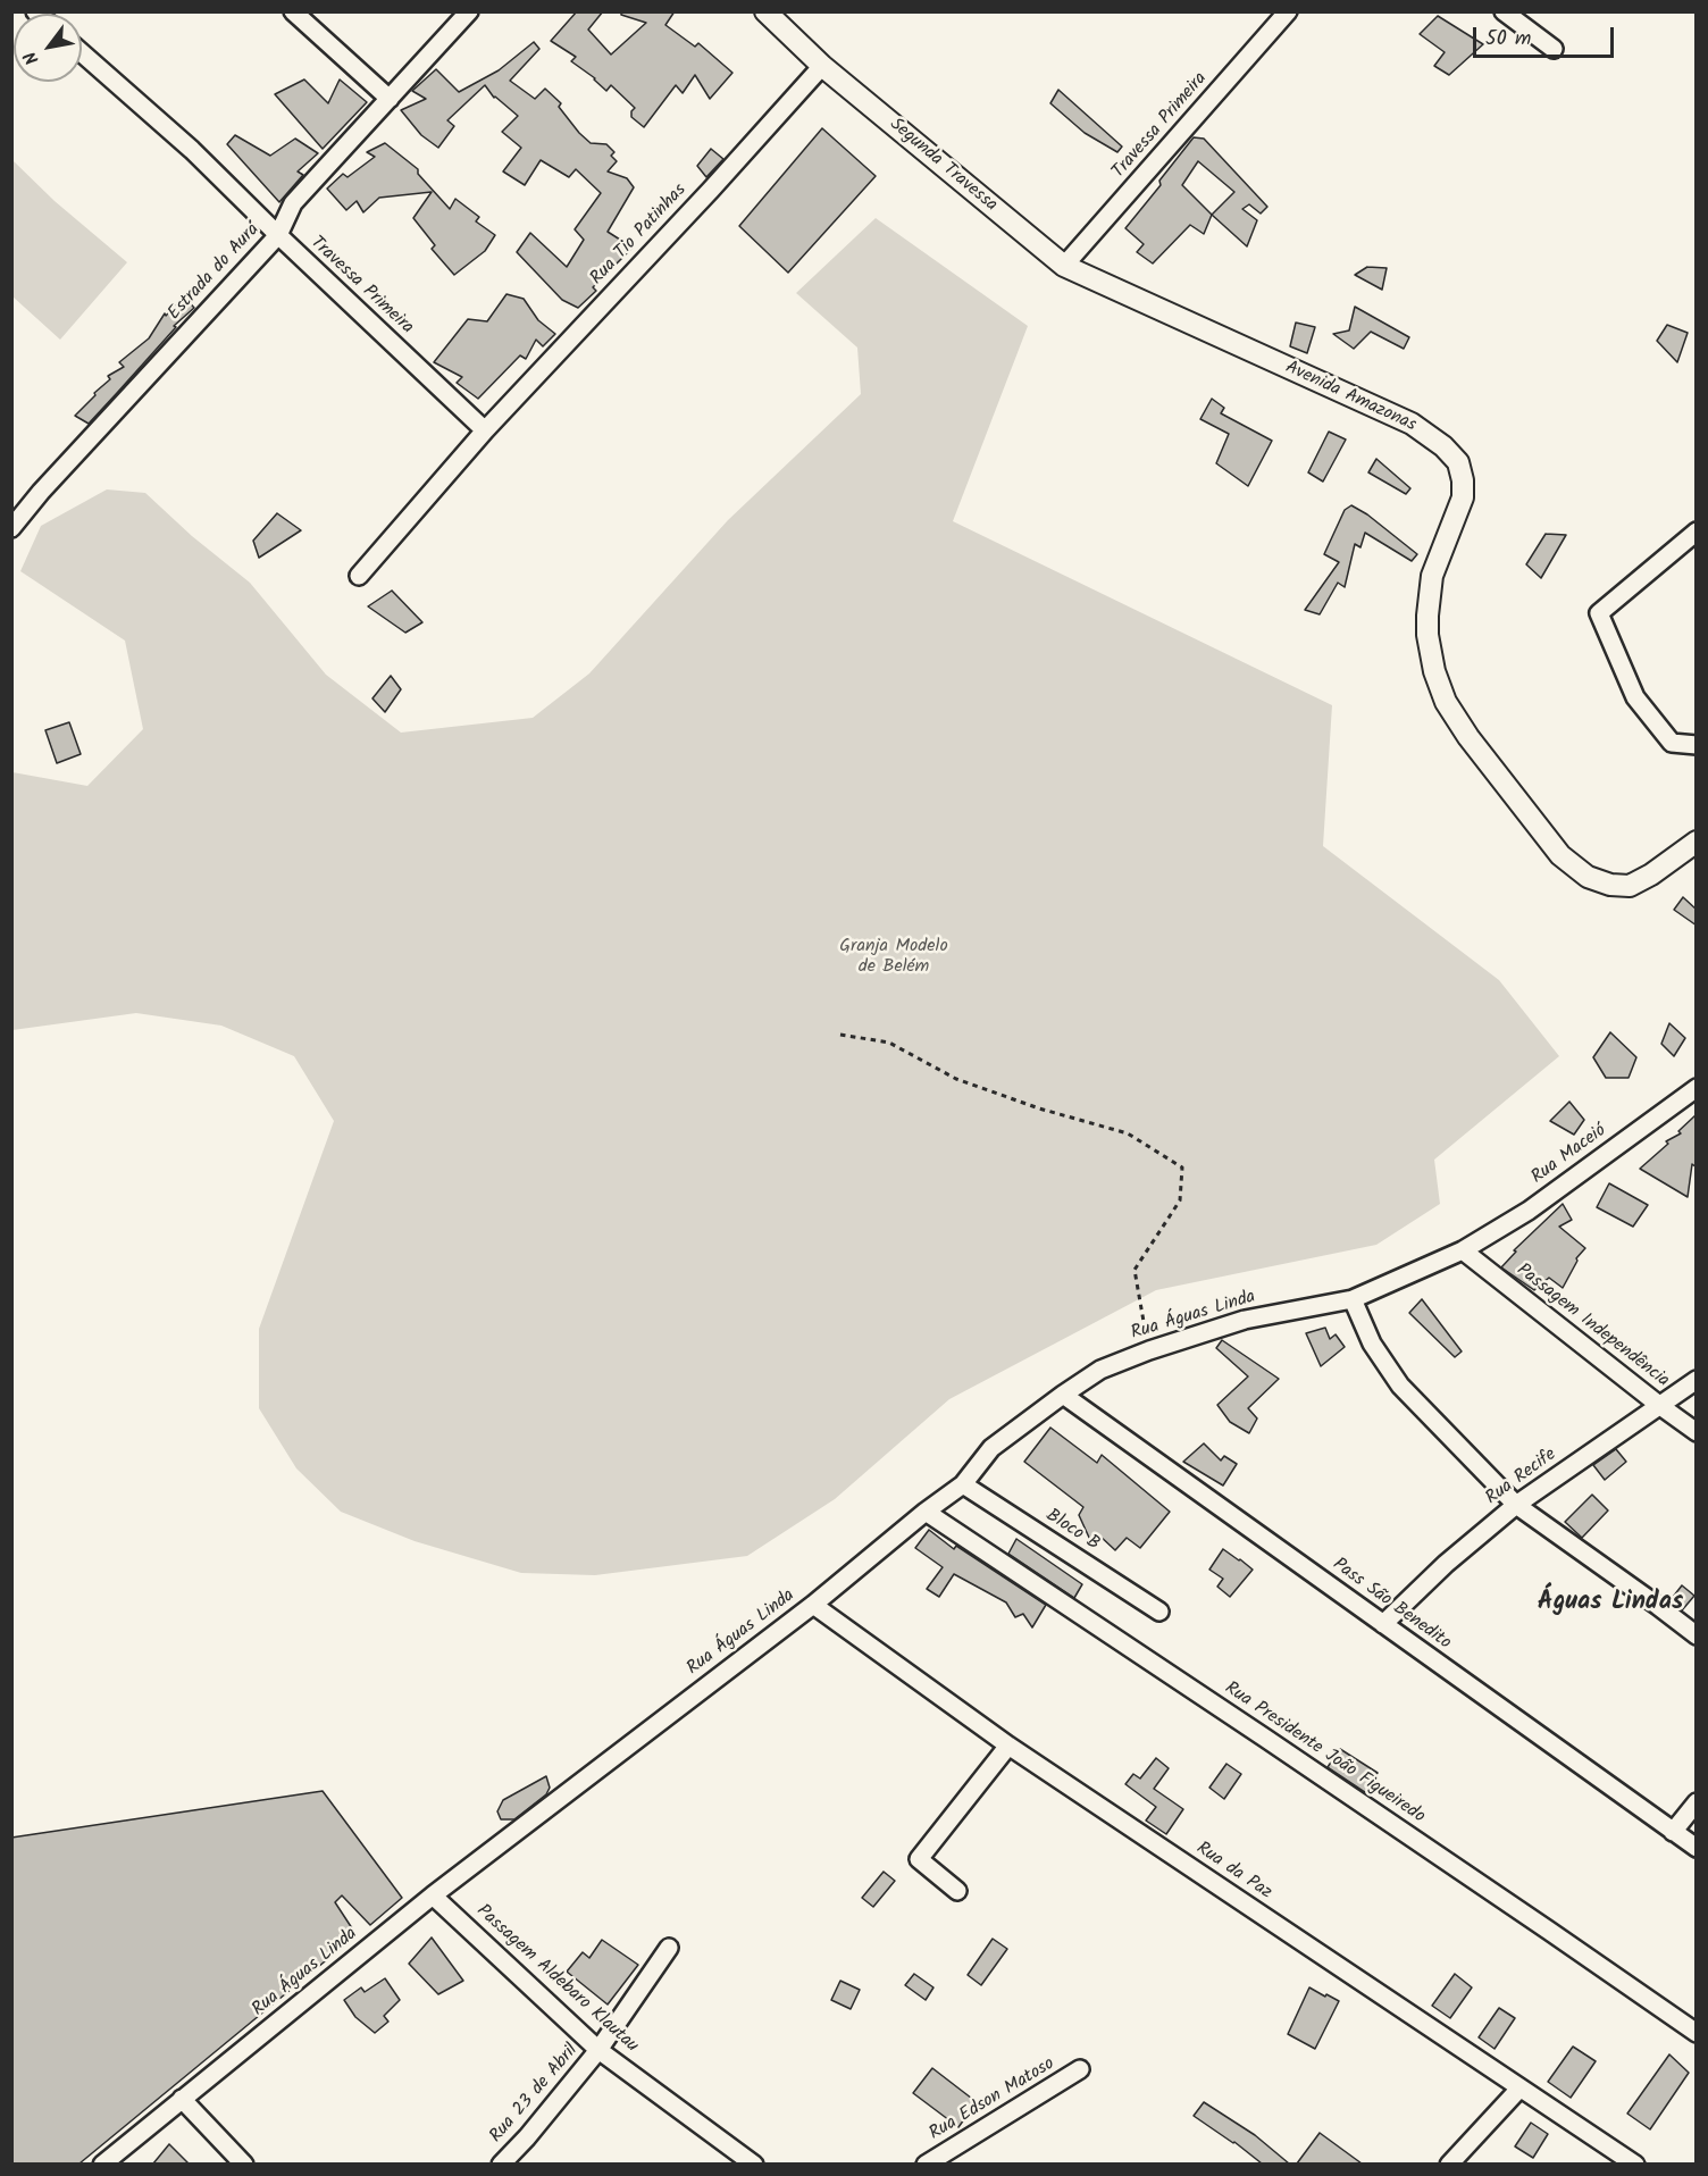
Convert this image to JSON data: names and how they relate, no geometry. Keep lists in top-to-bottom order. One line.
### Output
{"streets":{"street":["Travessa Primeira","Segunda Travessa","Rua Tio Patinhas","Estrada do Aurá","Avenida Amazonas","Rua Maceió","Rua Águas Linda","Passagem Independência","Rua Recife","Bloco B","Pass São Benedito","Rua Presidente João Figueiredo","Rua da Paz","Passagem Aldebaro Klautau","Rua 23 de Abril","Rua Edson Matoso"]},"crossings":[["Travessa Primeira","Segunda Travessa"],["Travessa Primeira","Rua Tio Patinhas"],["Travessa Primeira","Estrada do Aurá"],["Travessa Primeira","Avenida Amazonas"],["Segunda Travessa","Rua Tio Patinhas"],["Segunda Travessa","Avenida Amazonas"],["Rua Maceió","Rua Águas Linda"],["Rua Maceió","Passagem Independência"],["Rua Águas Linda","Passagem Independência"],["Rua Águas Linda","Bloco B"],["Rua Águas Linda","Pass São Benedito"],["Rua Águas Linda","Rua Presidente João Figueiredo"],["Rua Águas Linda","Rua da Paz"],["Rua Águas Linda","Passagem Aldebaro Klautau"],["Passagem Independência","Rua Recife"],["Rua Recife","Pass São Benedito"],["Passagem Aldebaro Klautau","Rua 23 de Abril"]],"districts":["Águas Lindas"],"parks":["Granja Modelo de Belém"],"scale_bar":"50 m","north":"bottom left"}
